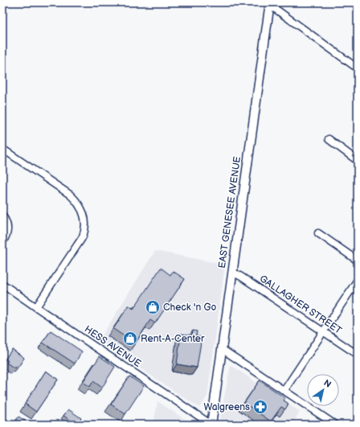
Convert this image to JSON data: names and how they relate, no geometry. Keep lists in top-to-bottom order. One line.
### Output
{"streets":{"main road":["EAST GENESEE AVENUE"],"street":["GALLAGHER STREET","HESS AVENUE"]},"crossings":[["EAST GENESEE AVENUE","GALLAGHER STREET"],["EAST GENESEE AVENUE","HESS AVENUE"]],"places":{"shop":["Check 'n Go","Rent-A-Center"],"pharmacy":["Walgreens"]},"north":"top right"}
